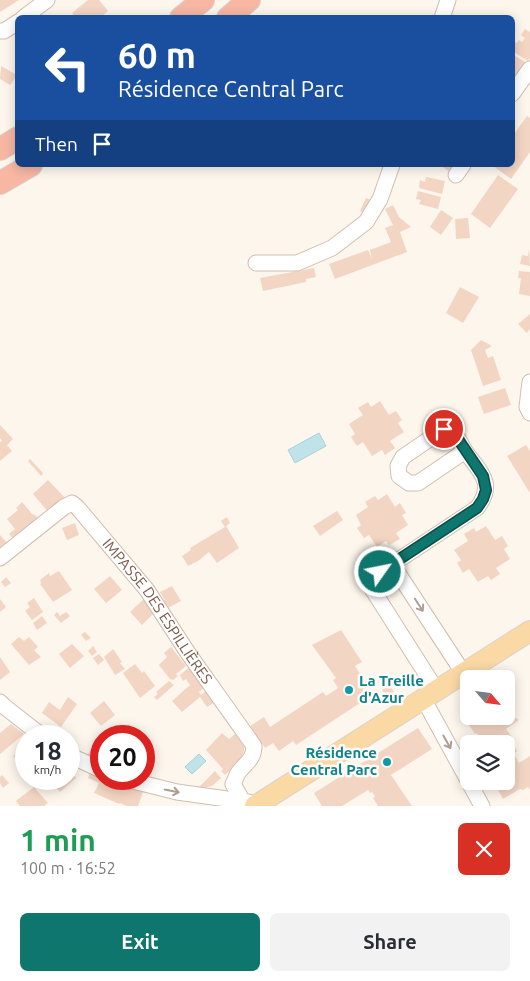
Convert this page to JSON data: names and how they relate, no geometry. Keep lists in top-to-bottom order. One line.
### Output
{"streets":{"street":["IMPASSE DES ESPILLIÈRES"]},"places":["La Treille d'Azur","Résidence Central Parc"],"north":"bottom right","page":{"turn":["60 m","Résidence Central Parc"],"then":"Then","speed":"18 km/h","limit":"20","heading":["1 min","100 m · 16:52"],"buttons":["Exit","Share"]}}
